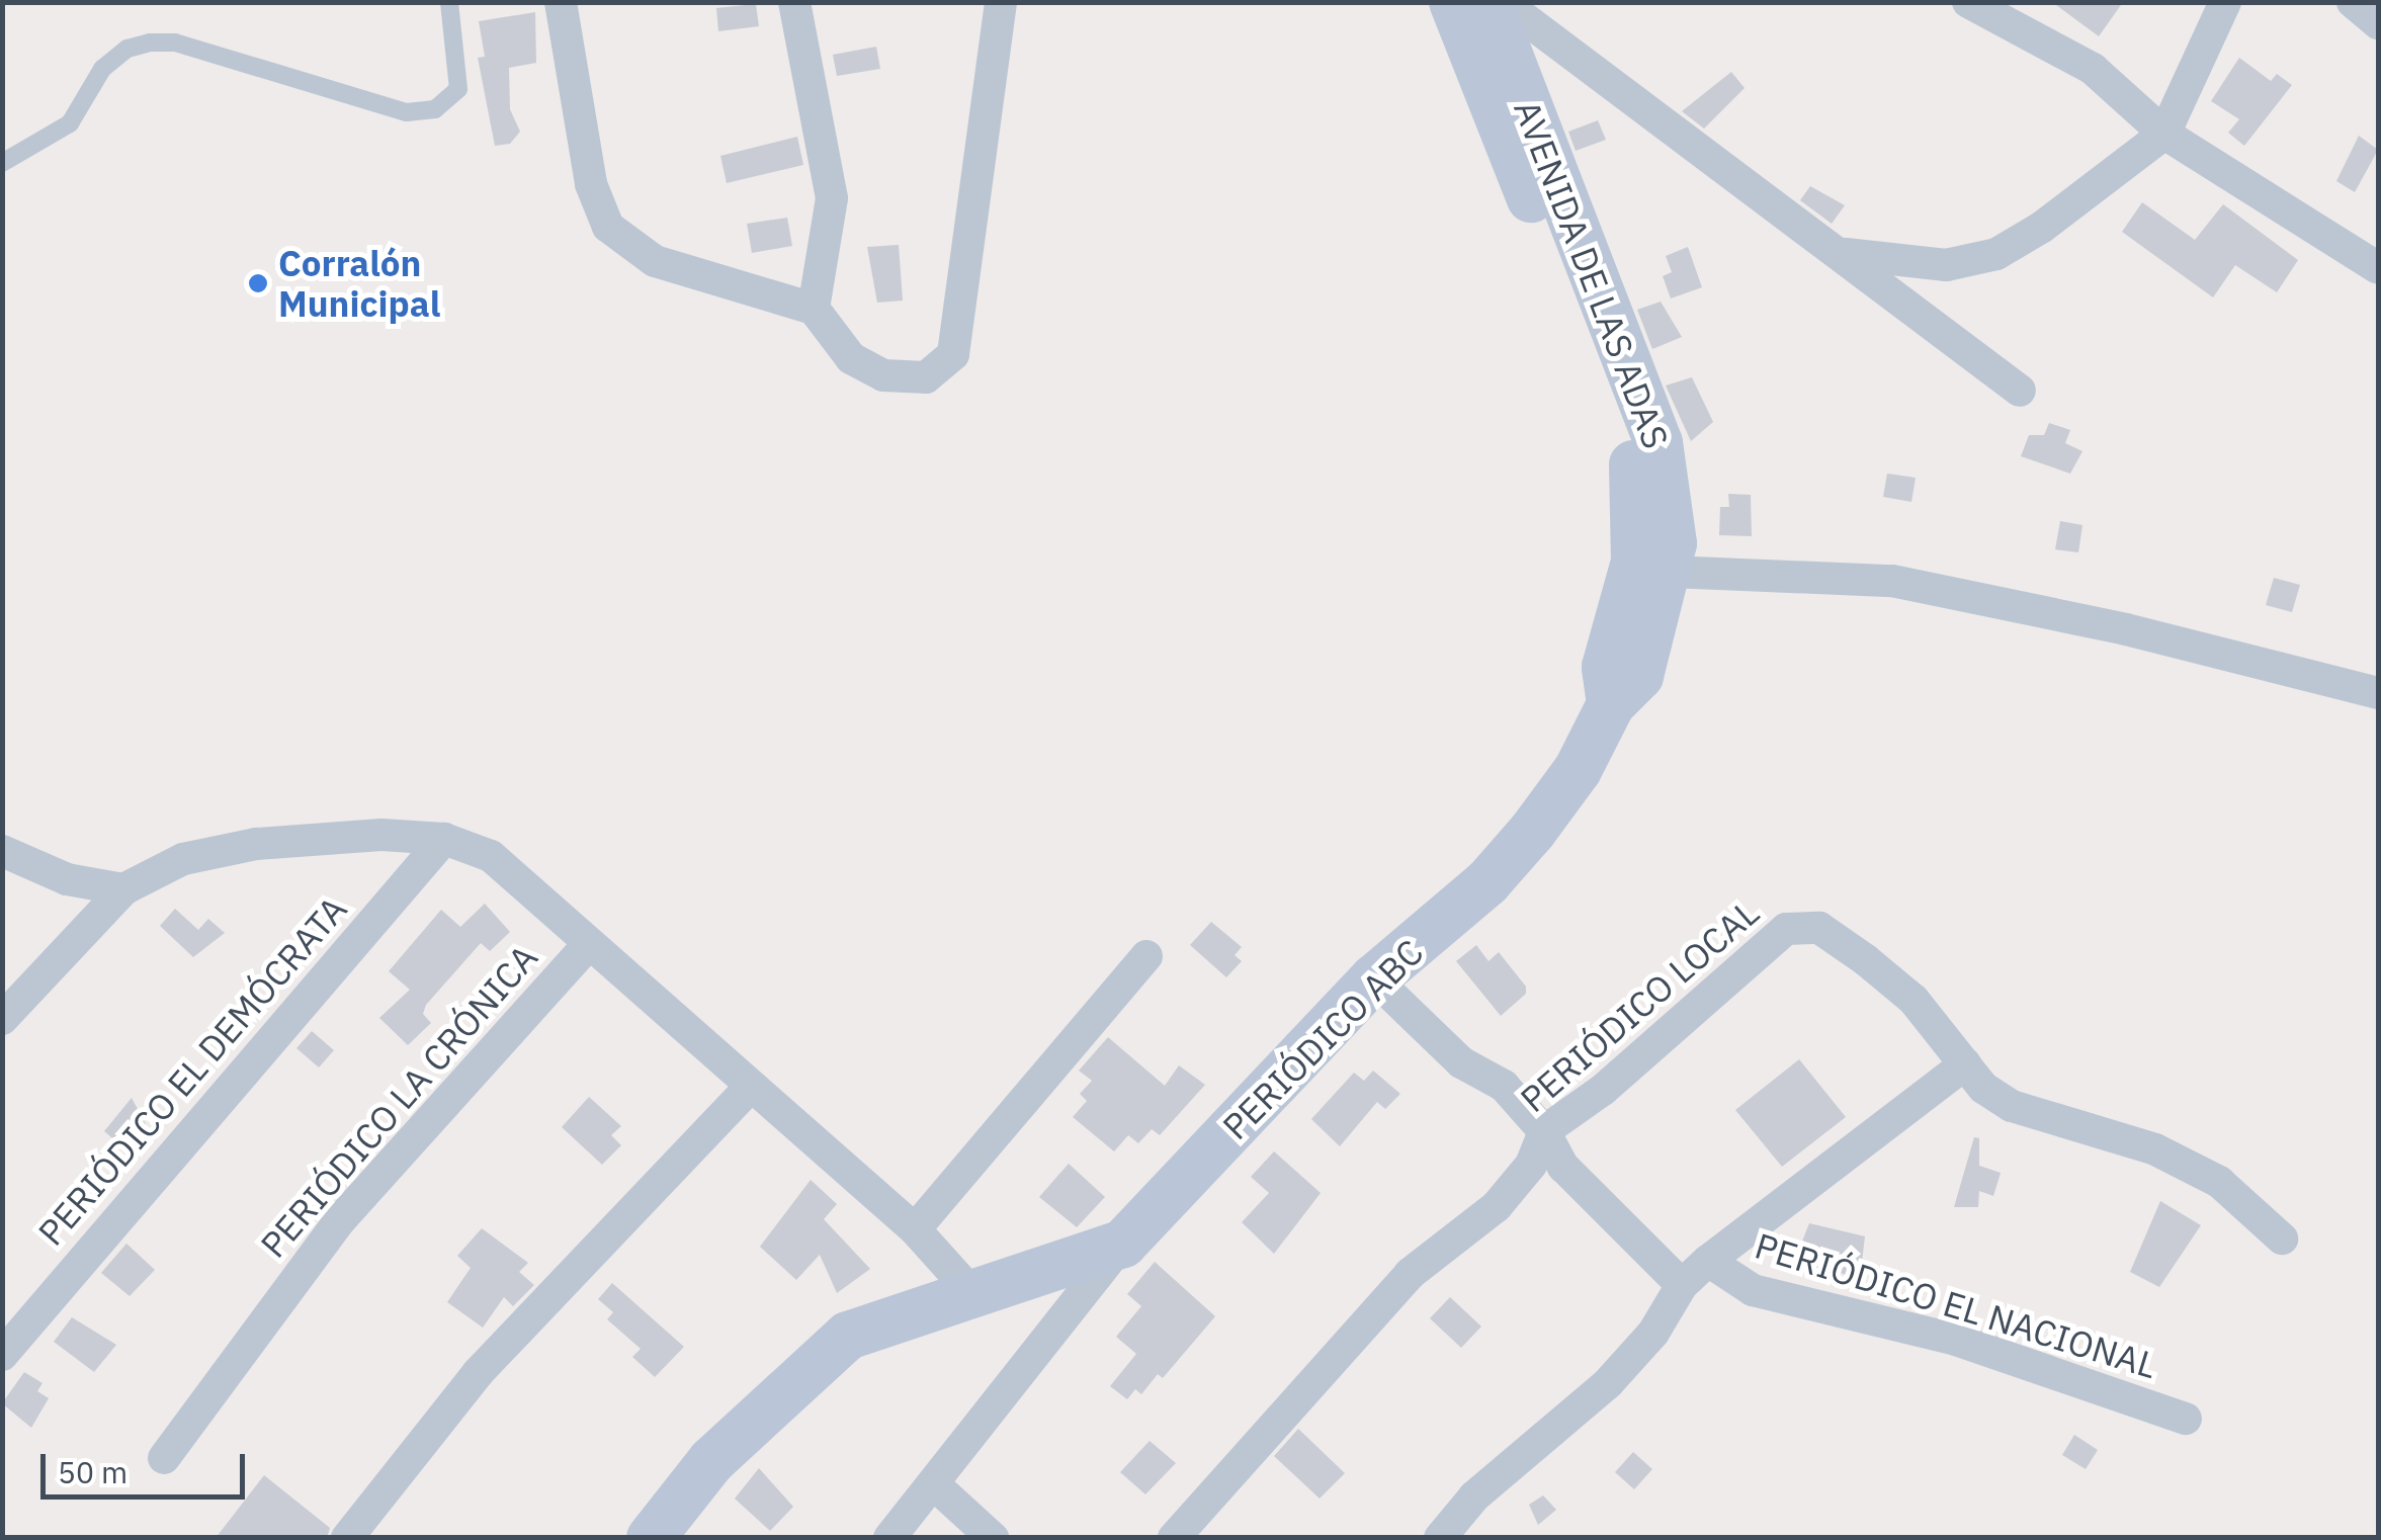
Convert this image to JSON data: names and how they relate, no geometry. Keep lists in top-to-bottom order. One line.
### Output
{"streets":{"street":["AVENIDA DE LAS ADAS","PERIÓDICO LOCAL","PERIÓDICO ABC","PERIÓDICO EL DEMÓCRATA","PERIÓDICO LA CRÓNICA","PERIÓDICO EL NACIONAL"]},"crossings":[["AVENIDA DE LAS ADAS","PERIÓDICO ABC"]],"places":["Corralón Municipal"],"scale_bar":"50 m"}
